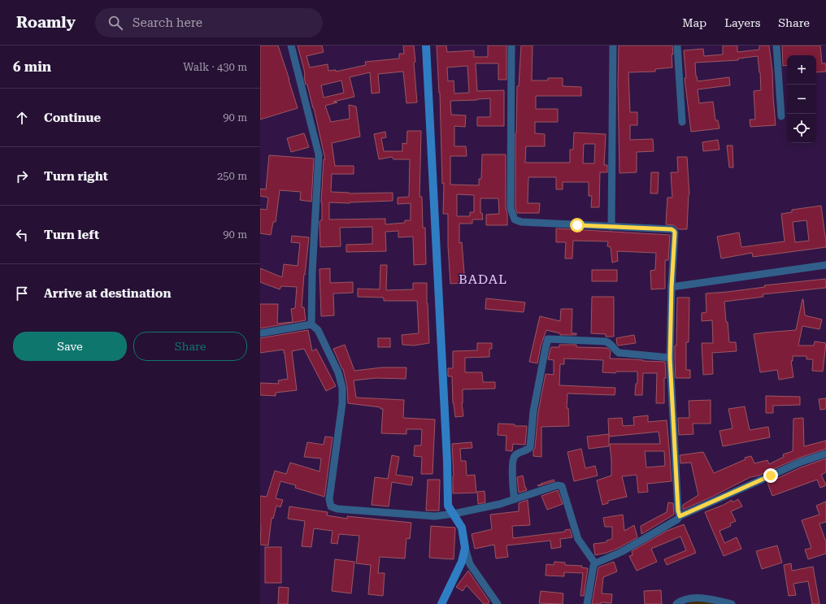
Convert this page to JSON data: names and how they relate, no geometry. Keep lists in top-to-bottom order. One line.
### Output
{"districts":["BADAL"],"page":{"header":"Roamly","search":"Search here","nav":["Map","Layers","Share"],"heading":["6 min","Walk · 430 m"],"map_buttons":["+","−"],"list":[["Continue","90 m"],["Turn right","250 m"],["Turn left","90 m"],"Arrive at destination"],"buttons":["Save","Share"]}}
